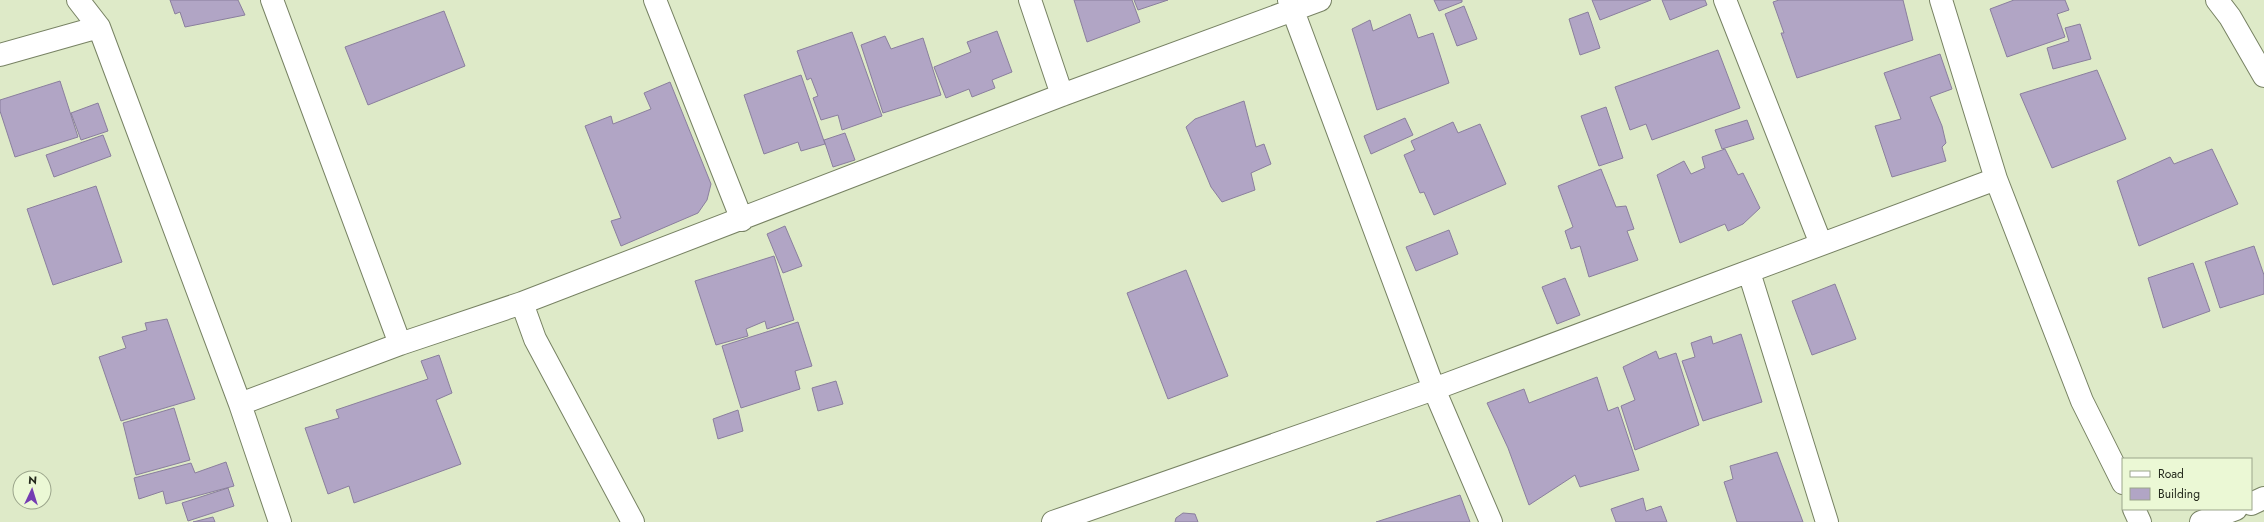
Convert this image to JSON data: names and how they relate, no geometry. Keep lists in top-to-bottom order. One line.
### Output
{"legend":["Road","Building"],"north":"top"}
